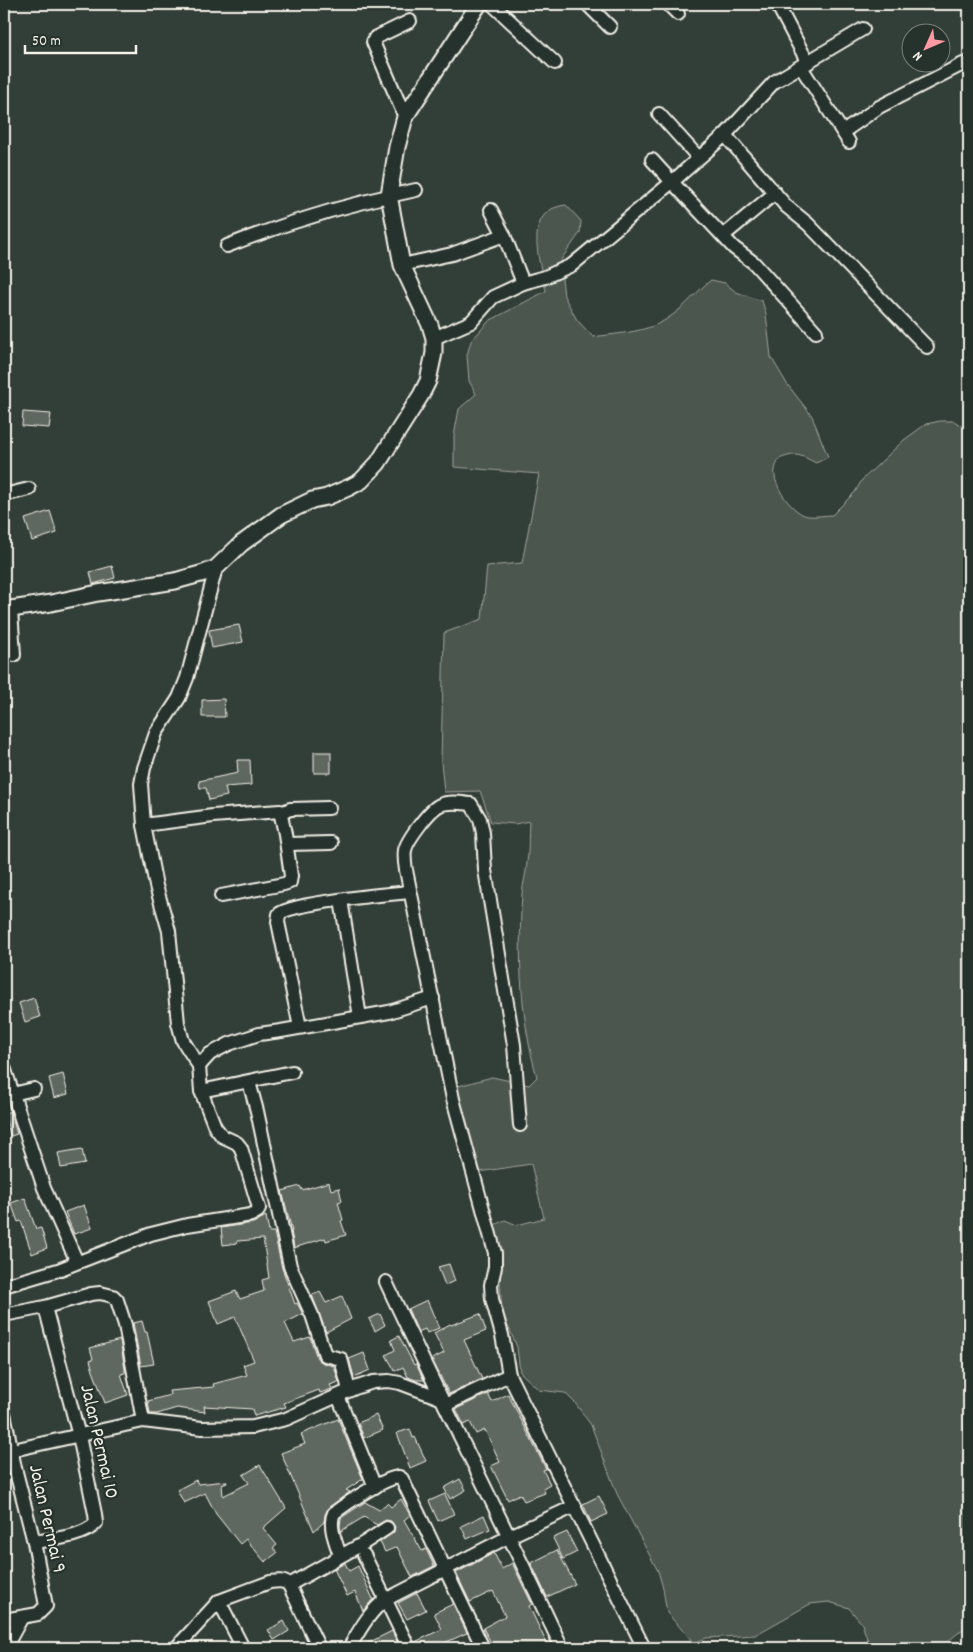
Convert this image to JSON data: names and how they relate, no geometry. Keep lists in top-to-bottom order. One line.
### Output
{"streets":{"street":["Jalan Permai 10","Jalan Permai 9"]},"crossings":[["Jalan Permai 10","Jalan Permai 9"]],"scale_bar":"50 m","north":"bottom left"}
